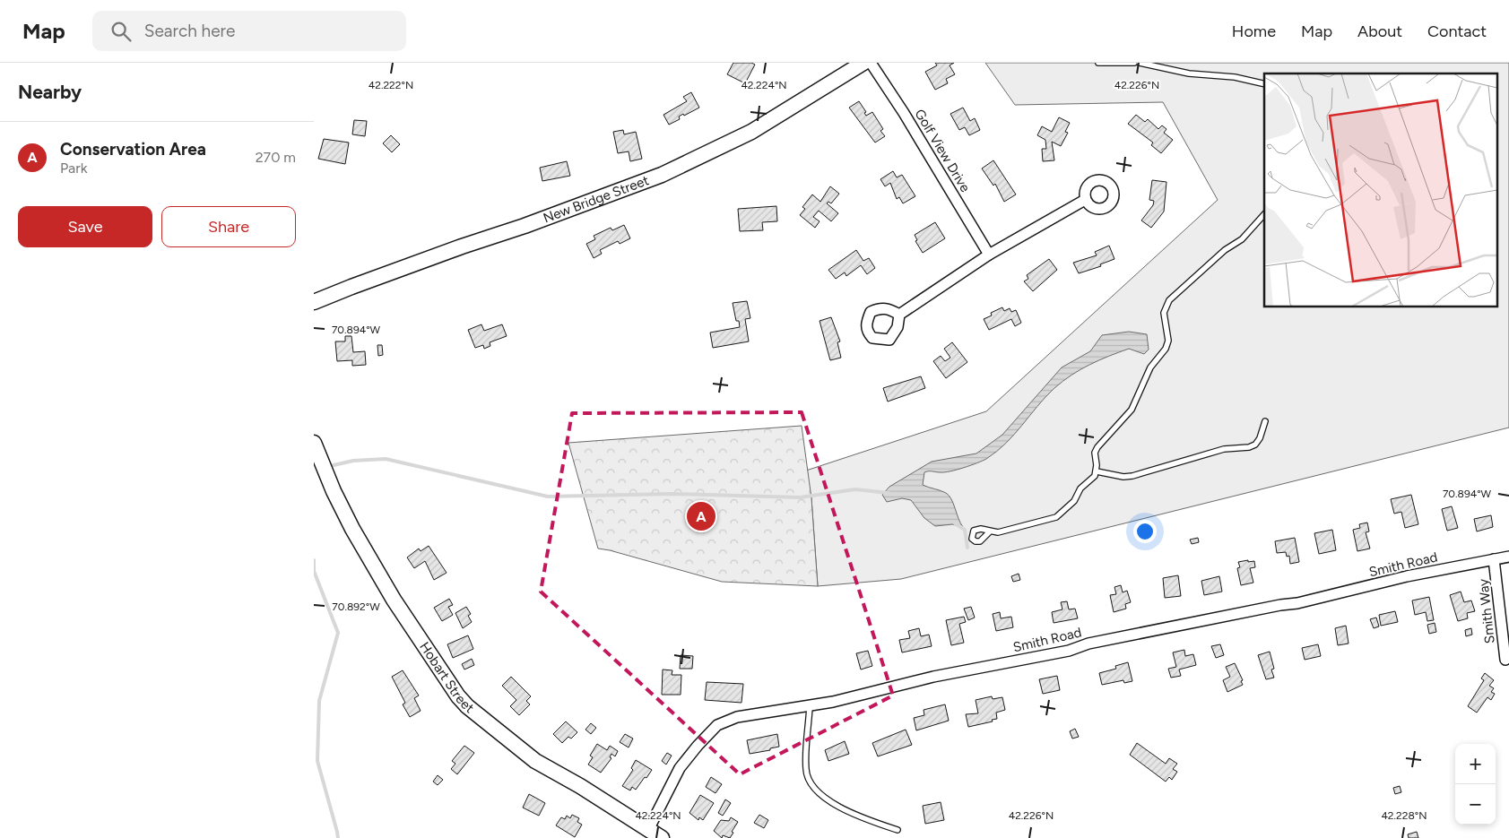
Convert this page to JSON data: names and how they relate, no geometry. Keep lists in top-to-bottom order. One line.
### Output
{"streets":{"street":["Golf View Drive","New Bridge Street","Smith Road","Smith Way","Hobart Street"]},"crossings":[["Smith Road","Smith Way"],["Smith Road","Hobart Street"]],"page":{"header":"Map","search":"Search here","nav":["Home","Map","About","Contact"],"heading":"Nearby","list":[{"mark":"A","name":"Conservation Area","note":"Park","value":"270 m"}],"buttons":["Save","Share"],"pins":"A","map_buttons":["+","−"]},"coordinates":["42.222°N","42.224°N","42.226°N","70.894°W","70.892°W","42.228°N"]}
